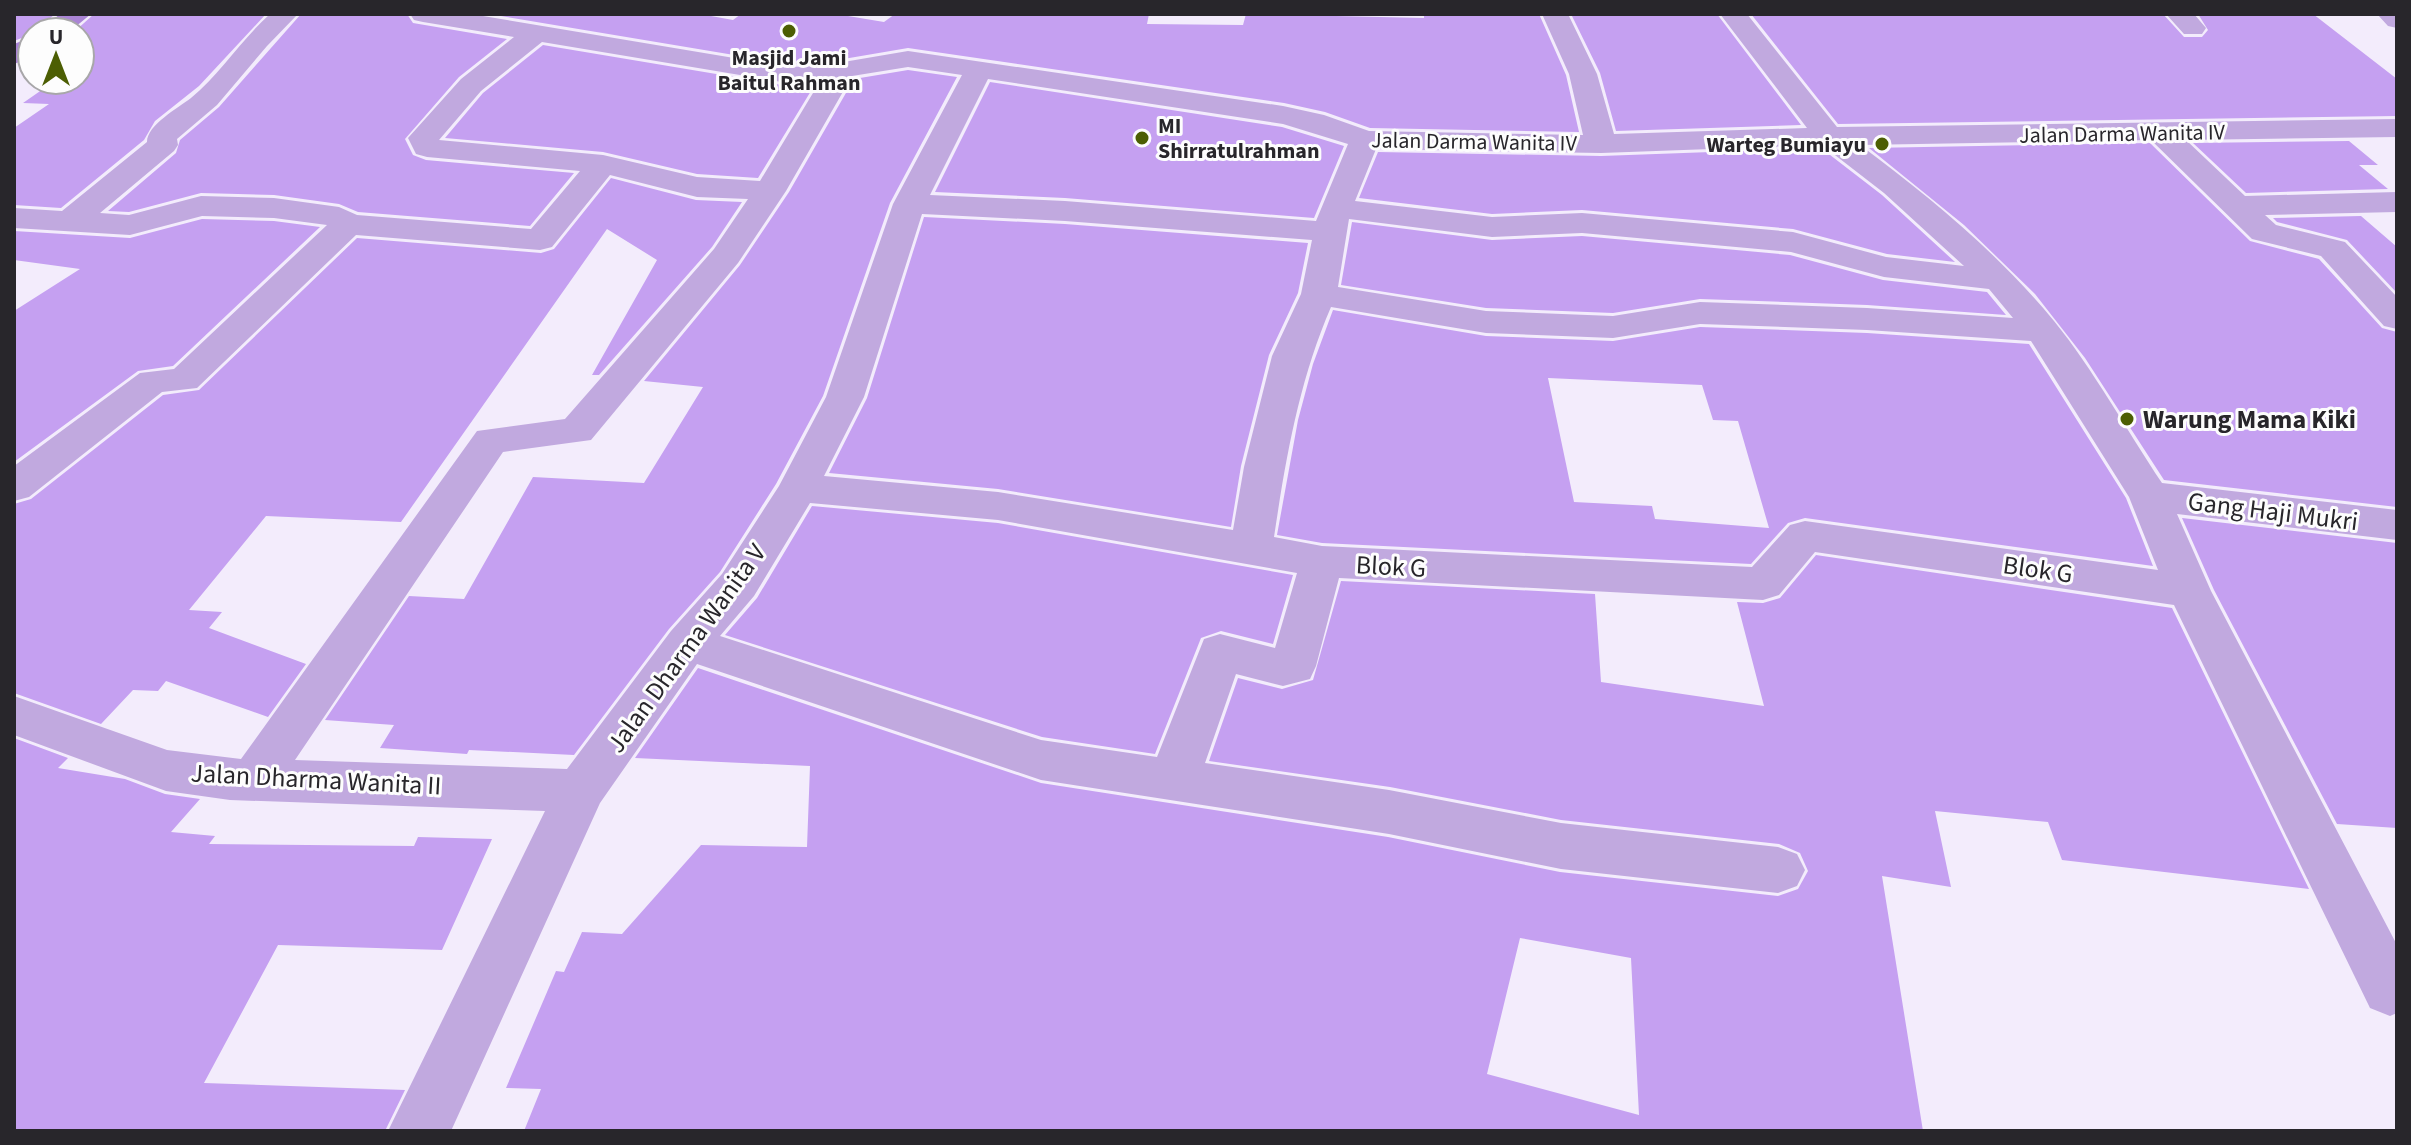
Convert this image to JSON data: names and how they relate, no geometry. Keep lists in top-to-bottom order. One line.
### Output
{"streets":{"street":["Jalan Darma Wanita IV","Gang Haji Mukri","Blok G","Jalan Dharma Wanita V","Jalan Dharma Wanita II"]},"crossings":[["Jalan Darma Wanita IV","Jalan Dharma Wanita V"],["Jalan Dharma Wanita V","Jalan Dharma Wanita II"]],"places":["Masjid Jami Baitul Rahman","MI Shirratulrahman","Warteg Bumiayu","Warung Mama Kiki"],"north":"top"}
